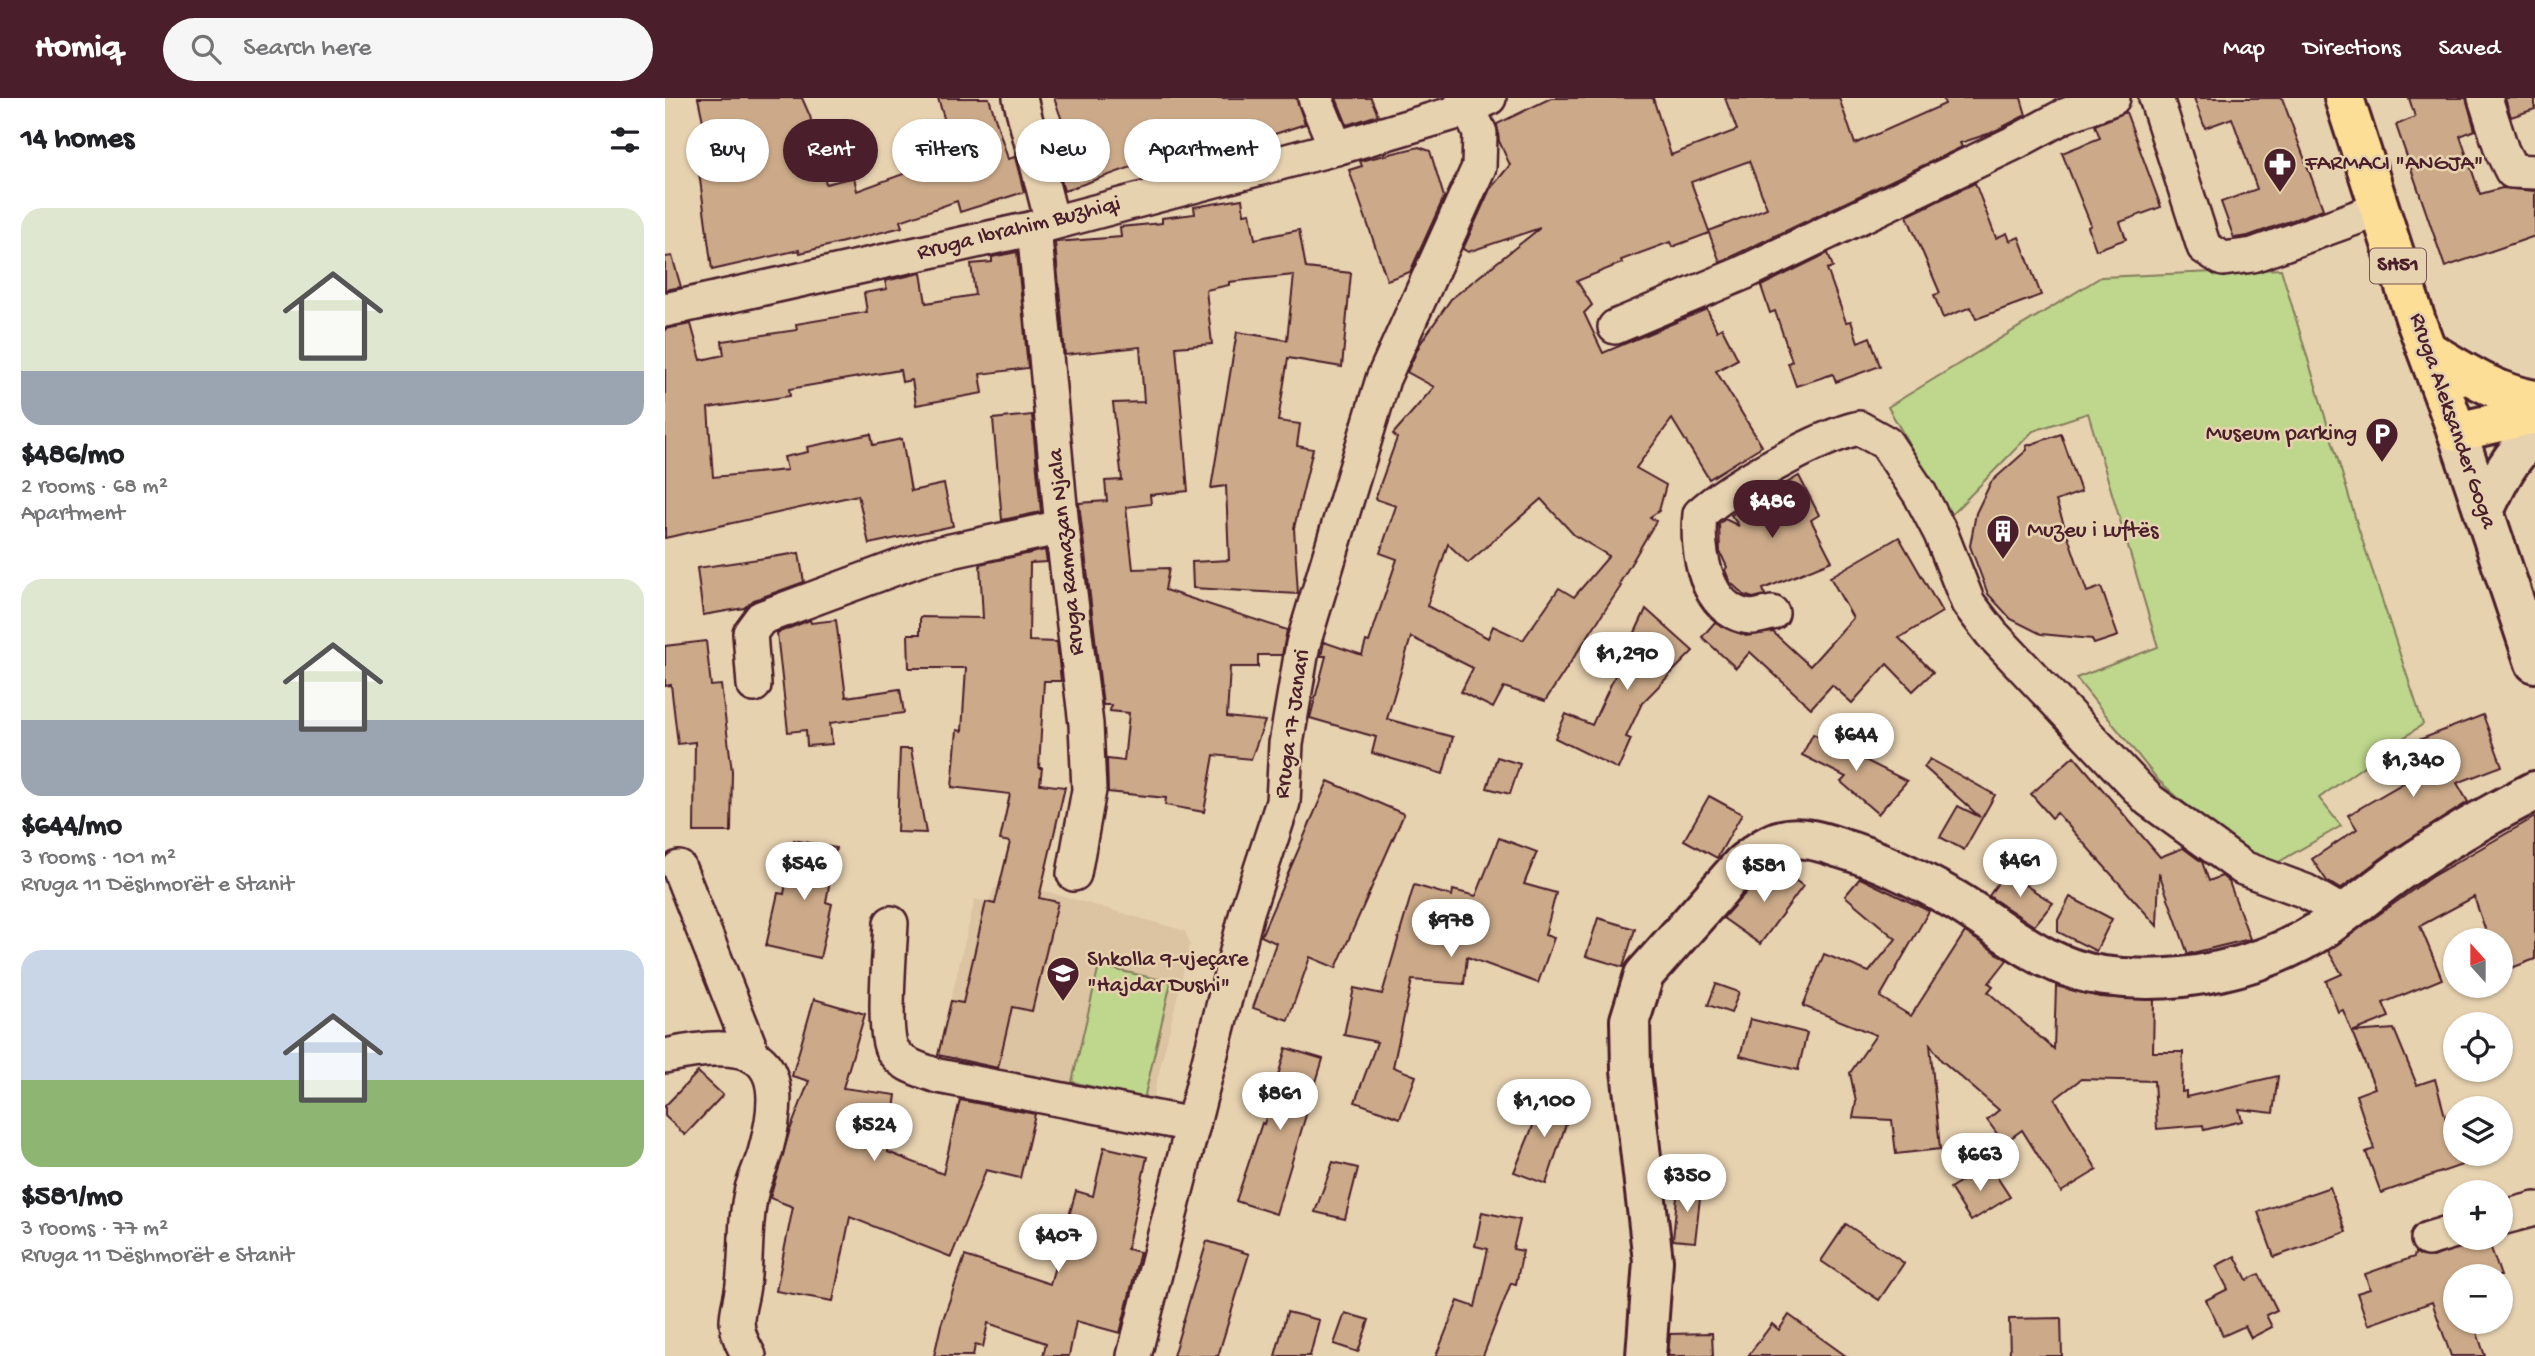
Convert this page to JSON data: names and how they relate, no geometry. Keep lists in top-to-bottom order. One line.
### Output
{"streets":{"main road":["SH51","Rruga Aleksander Goga"],"street":["Rruga Ibrahim Buzhiqi","Rruga Ramazan Njala","Rruga 17 Janari"]},"crossings":[["Rruga Ibrahim Buzhiqi","Rruga Ramazan Njala"],["Rruga Ibrahim Buzhiqi","Rruga 17 Janari"]],"places":{"pharmacy":["FARMACI \"ANGJA\""],"parking":["Museum parking"],"building":["Muzeu i Luftës"],"school or university":["Shkolla 9-vjeçare \"Hajdar Dushi\""]},"north":"top","page":{"header":"Homiq","search":"Search here","nav":["Map","Directions","Saved"],"heading":"14 homes","chip":["Buy","Rent","Filters","New","Apartment"],"list":[{"name":"$486/mo","note":"2 rooms · 68 m² · Apartment"},{"name":"$644/mo","note":"3 rooms · 101 m² · Rruga 11 Dëshmorët e Stanit"},{"name":"$581/mo","note":"3 rooms · 77 m² · Rruga 11 Dëshmorët e Stanit"}],"price":["$486","$1,290","$644","$1,340","$461","$546","$581","$978","$861","$1,100","$524","$663","$350","$407"],"map_buttons":["+","−"]}}
